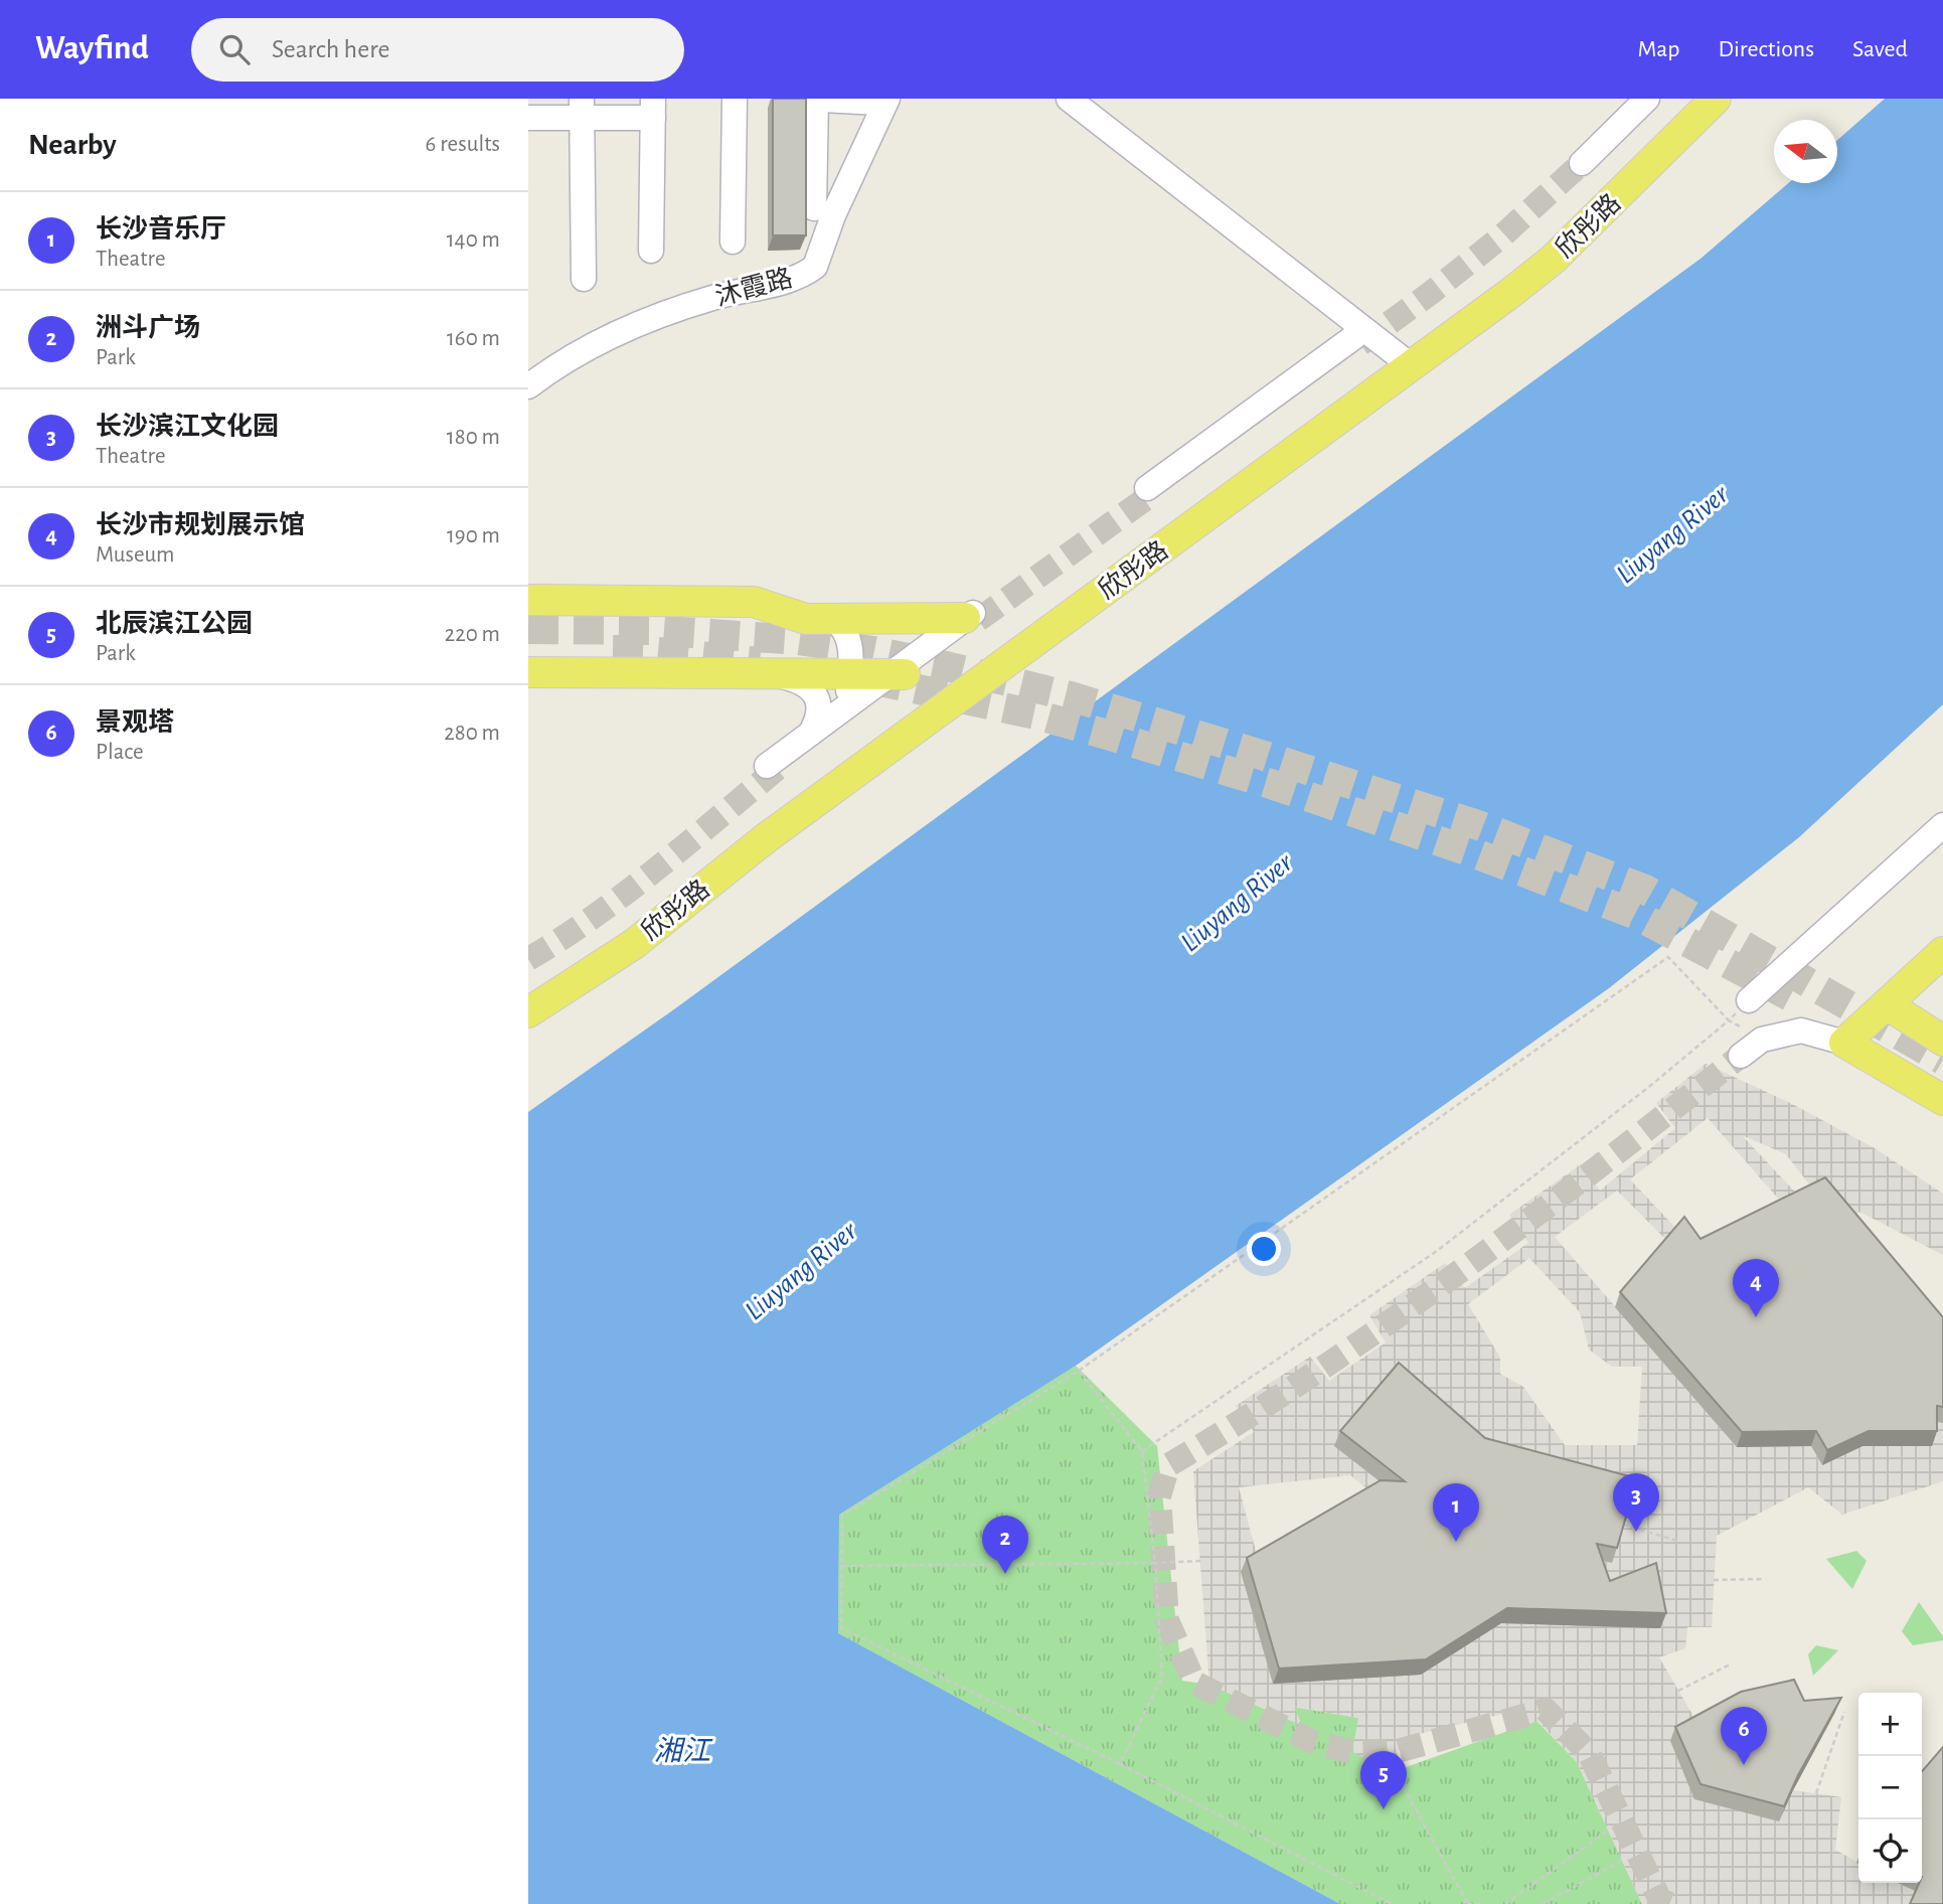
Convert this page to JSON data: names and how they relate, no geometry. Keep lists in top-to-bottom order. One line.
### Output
{"streets":{"main road":["欣彤路"],"street":["沐霞路"]},"water":["Liuyang River","湘江"],"north":"left","page":{"header":"Wayfind","search":"Search here","nav":["Map","Directions","Saved"],"heading":["Nearby","6 results"],"list":[{"mark":"1","name":"长沙音乐厅","note":"Theatre","value":"140 m"},{"mark":"2","name":"洲斗广场","note":"Park","value":"160 m"},{"mark":"3","name":"长沙滨江文化园","note":"Theatre","value":"180 m"},{"mark":"4","name":"长沙市规划展示馆","note":"Museum","value":"190 m"},{"mark":"5","name":"北辰滨江公园","note":"Park","value":"220 m"},{"mark":"6","name":"景观塔","note":"Place","value":"280 m"}],"pins":["4","3","1","2","6","5"],"map_buttons":["+","−"]}}
